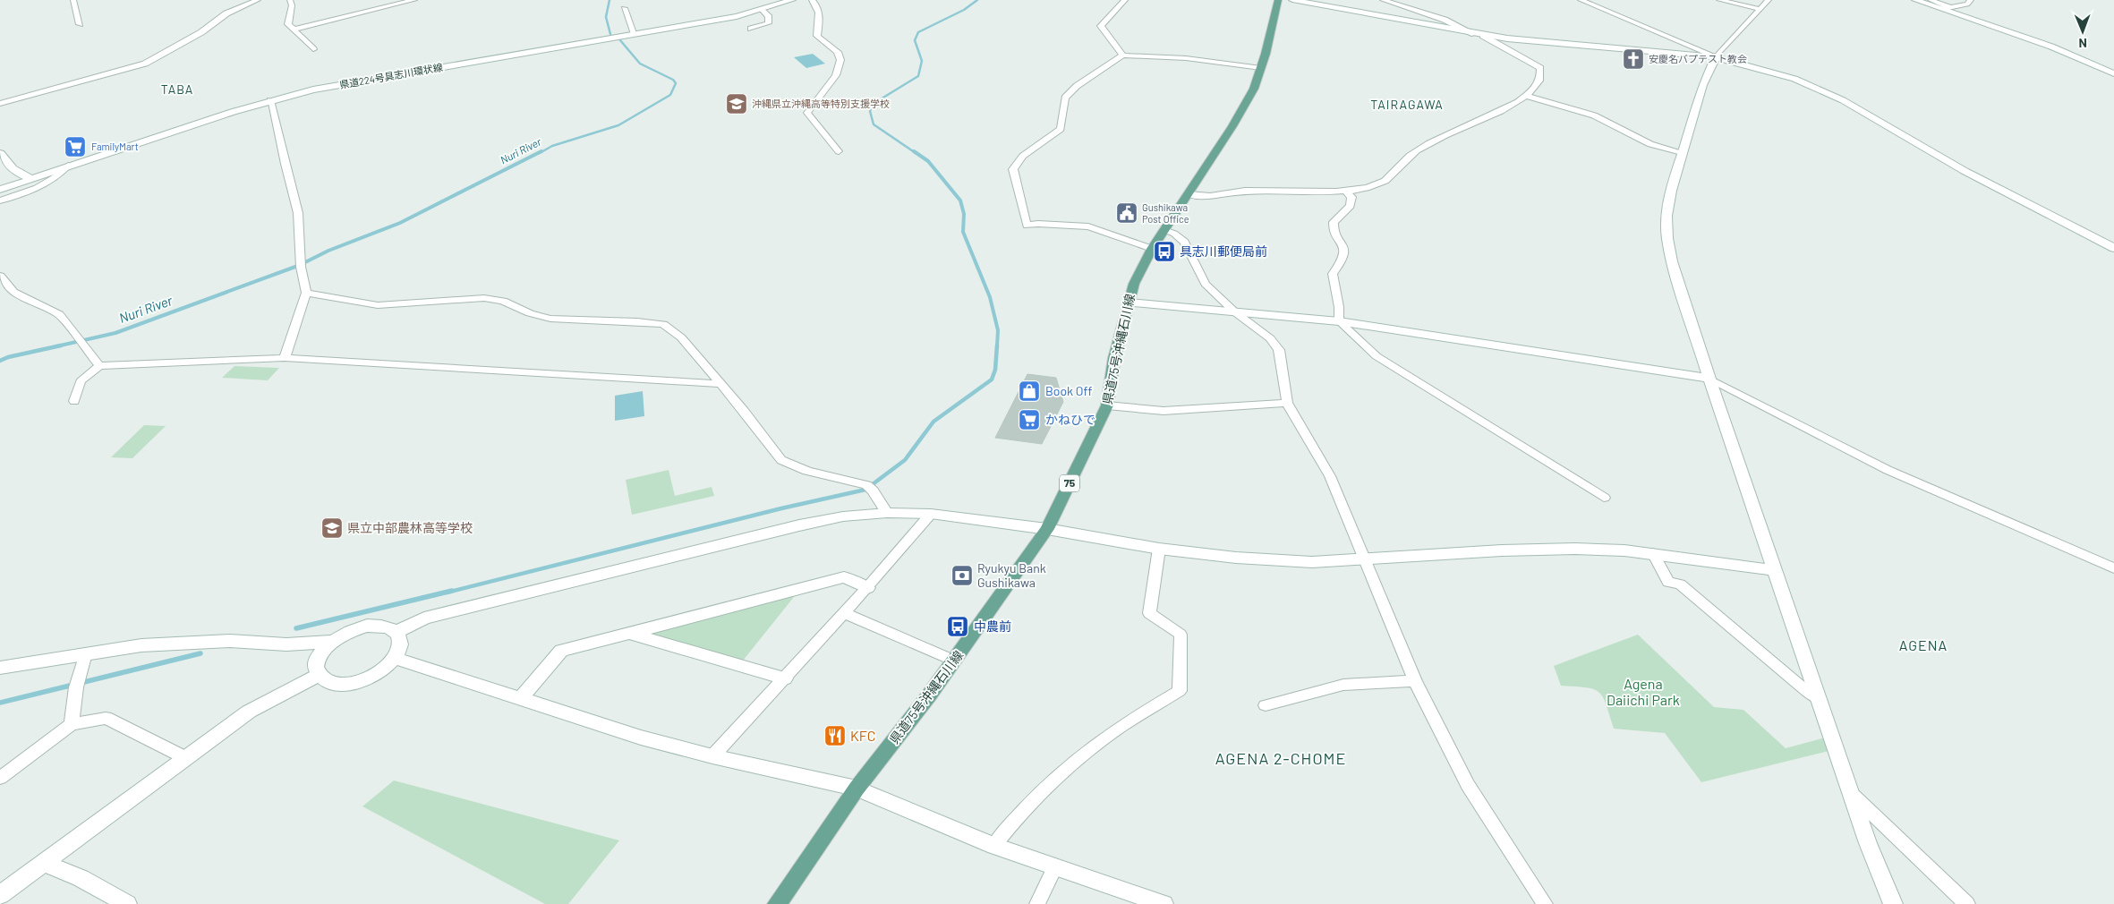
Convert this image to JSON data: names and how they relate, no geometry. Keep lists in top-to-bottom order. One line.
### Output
{"streets":{"main road":["県道75号沖縄石川線","75"],"street":["県道224号具志川環状線"]},"districts":["TABA","TAIRAGAWA","AGENA","AGENA 2-CHOME"],"water":["Nuri River"],"parks":["Agena Daiichi Park"],"places":{"church":["安慶名バプテスト教会"],"school or university":["沖縄県立沖縄高等特別支援学校","県立中部農林高等学校"],"supermarket":["FamilyMart","かねひで"],"public building":["Gushikawa Post Office"],"bus stop":["具志川郵便局前","中農前"],"shop":["Book Off"],"bank":["Ryukyu Bank Gushikawa"],"restaurant":["KFC"]},"north":"bottom"}
